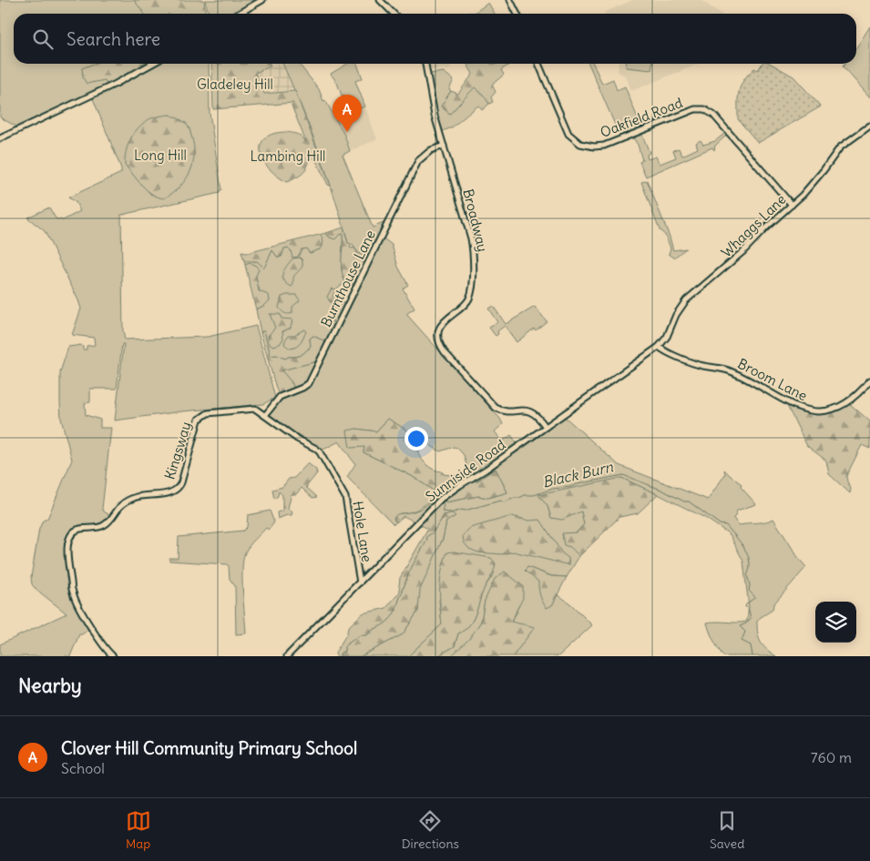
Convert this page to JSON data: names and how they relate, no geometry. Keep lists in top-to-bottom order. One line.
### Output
{"streets":{"street":["Oakfield Road","Broadway","Whaggs Lane","Burnthouse Lane","Broom Lane","Kingsway","Sunniside Road","Hole Lane"]},"crossings":[["Oakfield Road","Whaggs Lane"],["Broadway","Burnthouse Lane"],["Broadway","Sunniside Road"],["Whaggs Lane","Broom Lane"],["Whaggs Lane","Sunniside Road"],["Burnthouse Lane","Kingsway"],["Broom Lane","Sunniside Road"],["Kingsway","Hole Lane"],["Sunniside Road","Hole Lane"]],"water":["Black Burn"],"parks":["Gladeley Hill","Long Hill","Lambing Hill"],"page":{"search":"Search here","pins":"A","heading":"Nearby","list":[{"mark":"A","name":"Clover Hill Community Primary School","note":"School","value":"760 m"}],"nav":["Map","Directions","Saved"]}}
